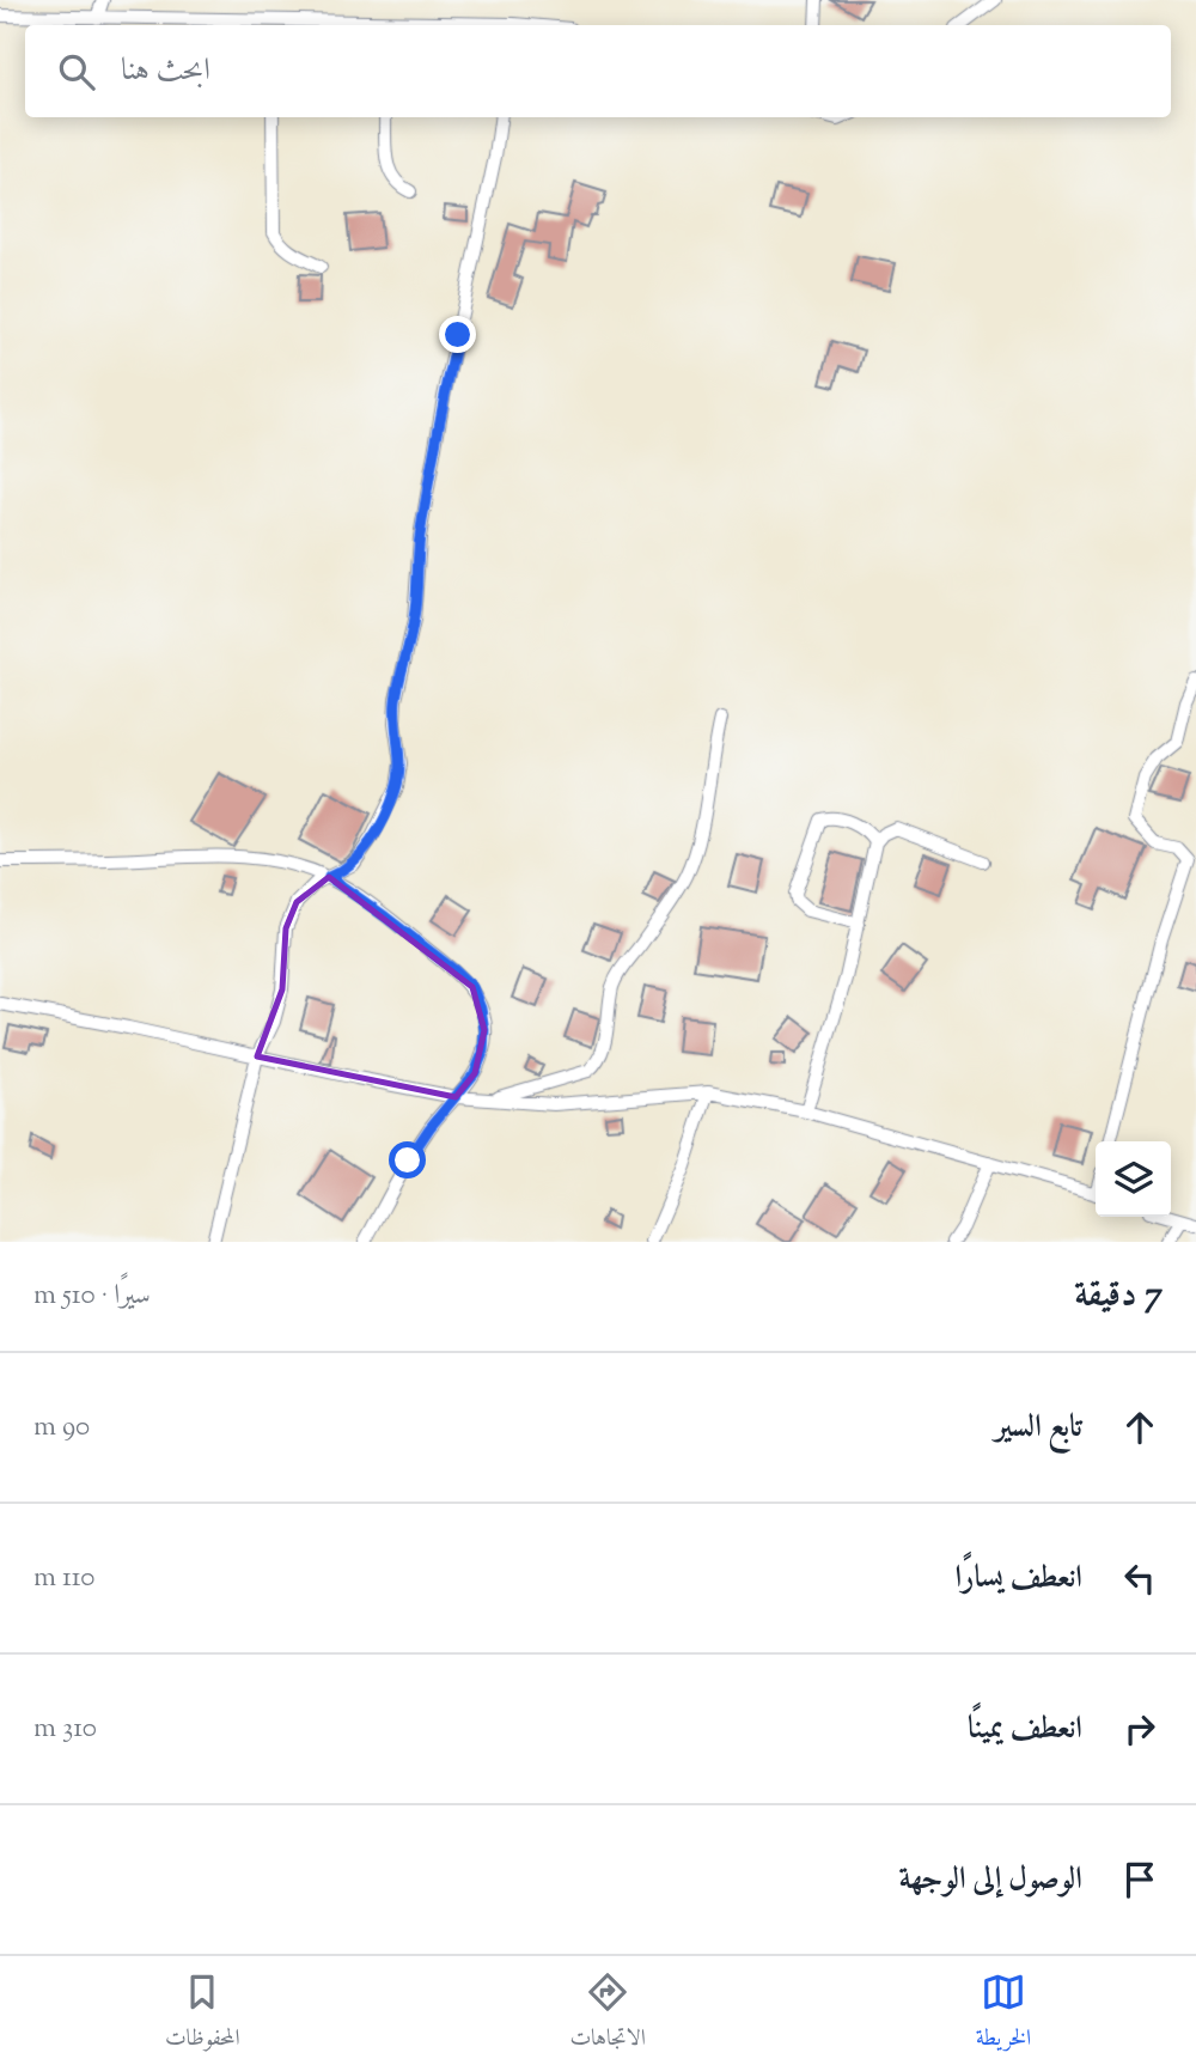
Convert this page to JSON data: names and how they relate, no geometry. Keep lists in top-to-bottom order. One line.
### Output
{"page":{"search":"ابحث هنا","heading":["7 دقيقة","سيرًا · 510 m"],"list":[["تابع السير","90 m"],["انعطف يسارًا","110 m"],["انعطف يمينًا","310 m"],"الوصول إلى الوجهة"],"nav":["الخريطة","الاتجاهات","المحفوظات"]}}
